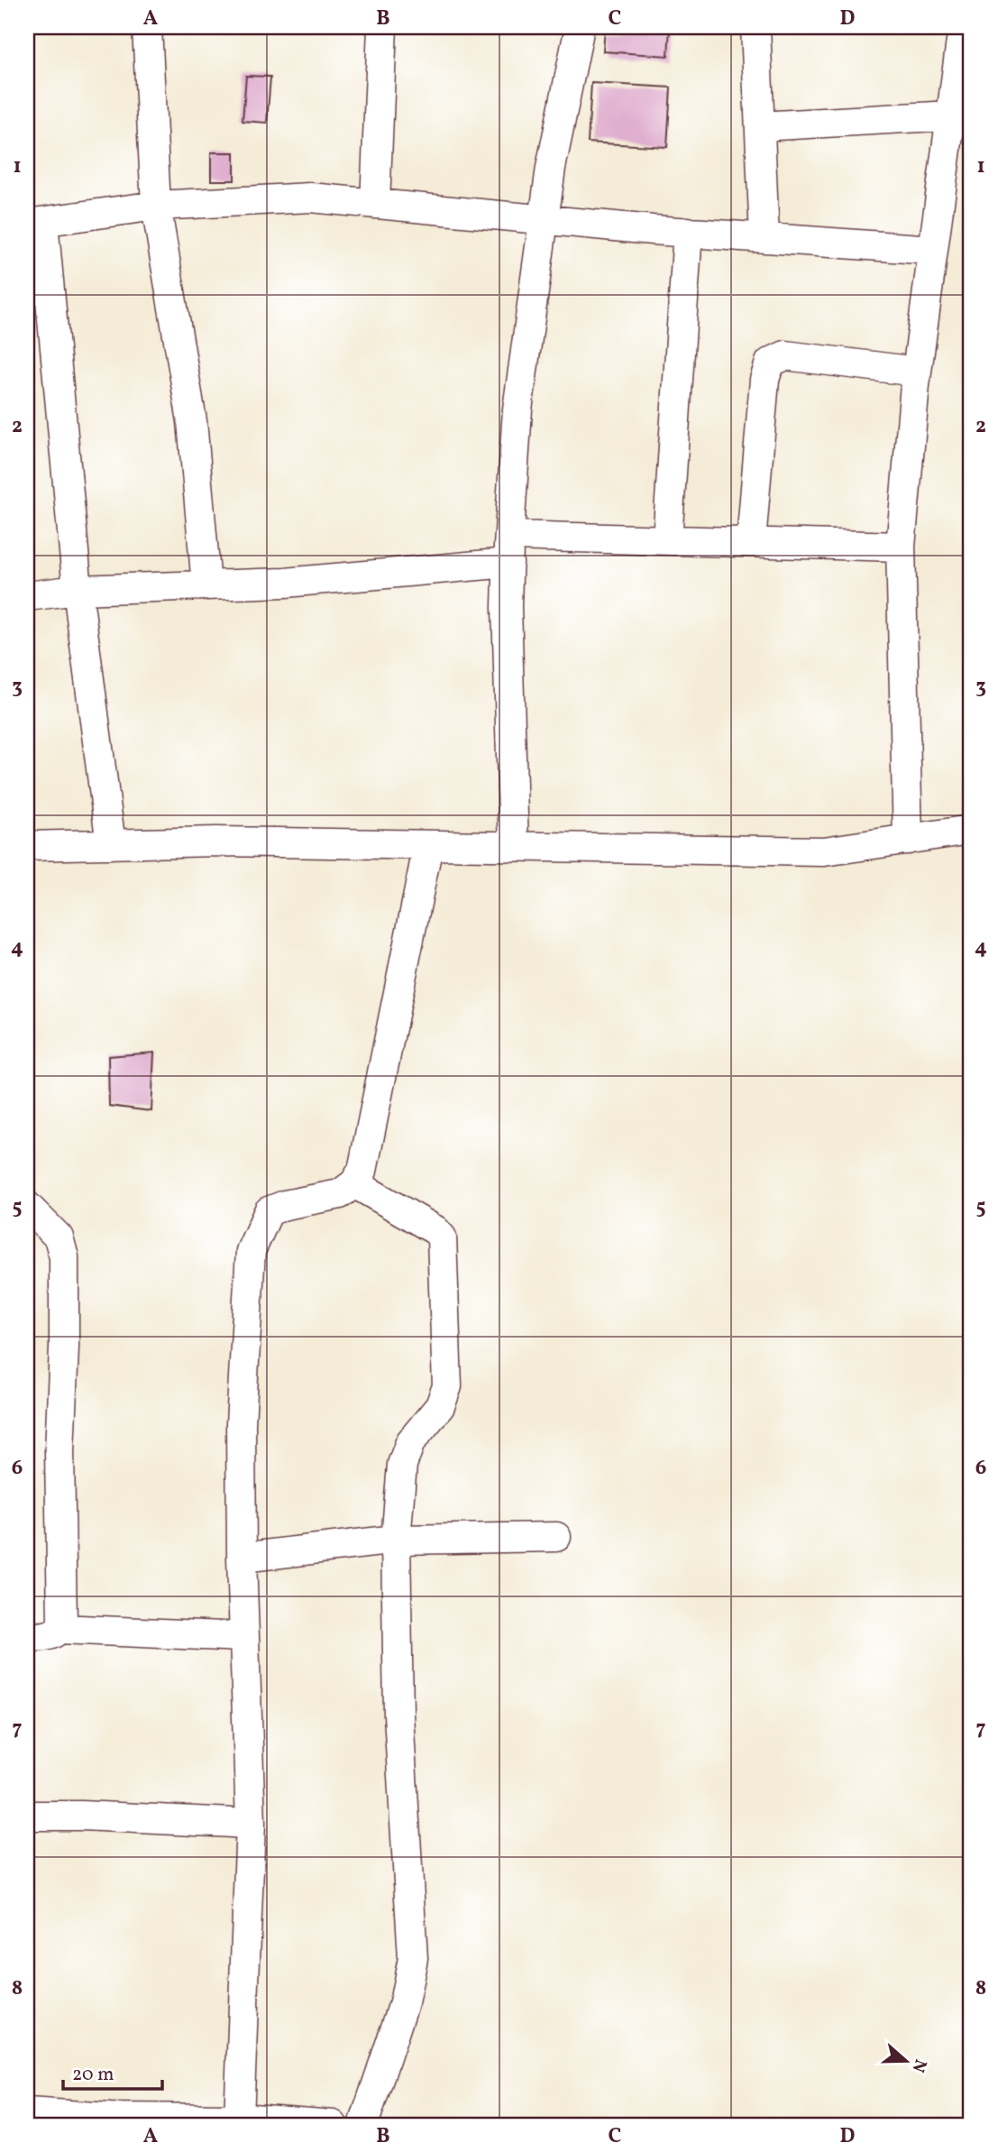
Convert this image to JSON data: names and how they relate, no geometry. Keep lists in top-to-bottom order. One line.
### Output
{"scale_bar":"20 m","north":"right","grid":{"columns":["A","B","C","D"],"rows":["1","2","3","4","5","6","7","8"]}}
